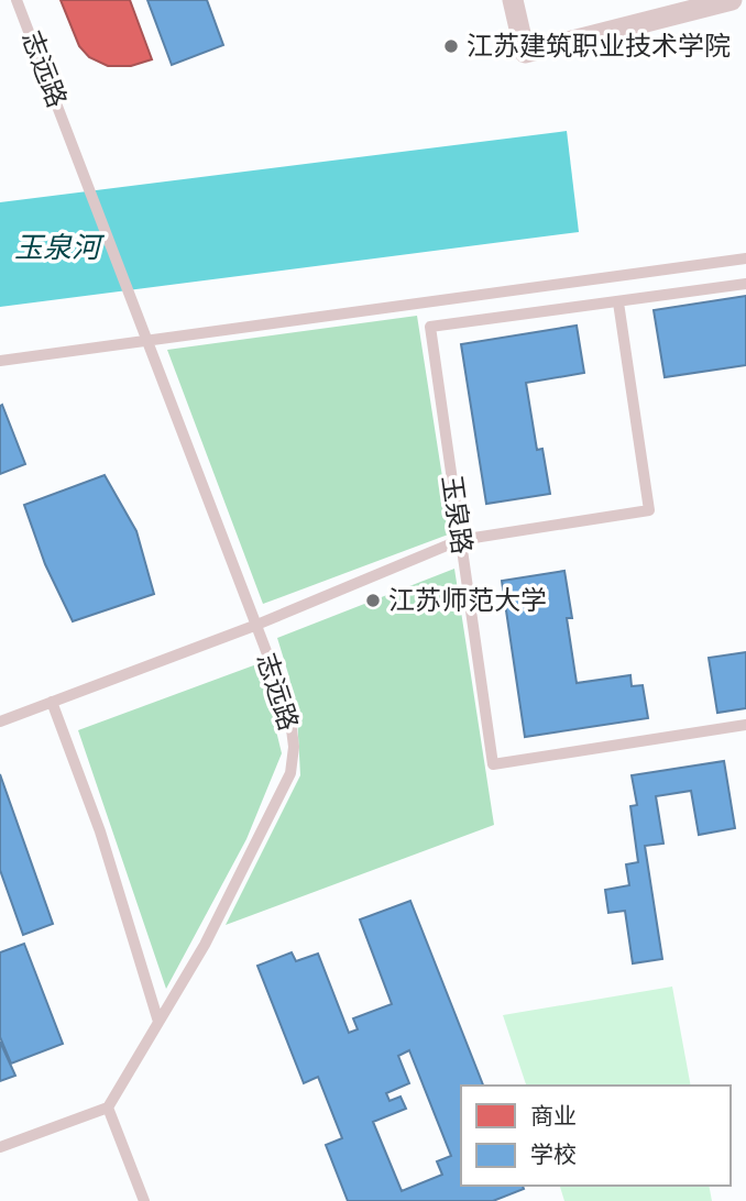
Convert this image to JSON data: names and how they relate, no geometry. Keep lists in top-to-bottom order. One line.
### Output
{"streets":{"lane":["志远路","玉泉路"]},"water":["玉泉河"],"places":["江苏建筑职业技术学院","江苏师范大学"],"legend":["商业","学校"]}
